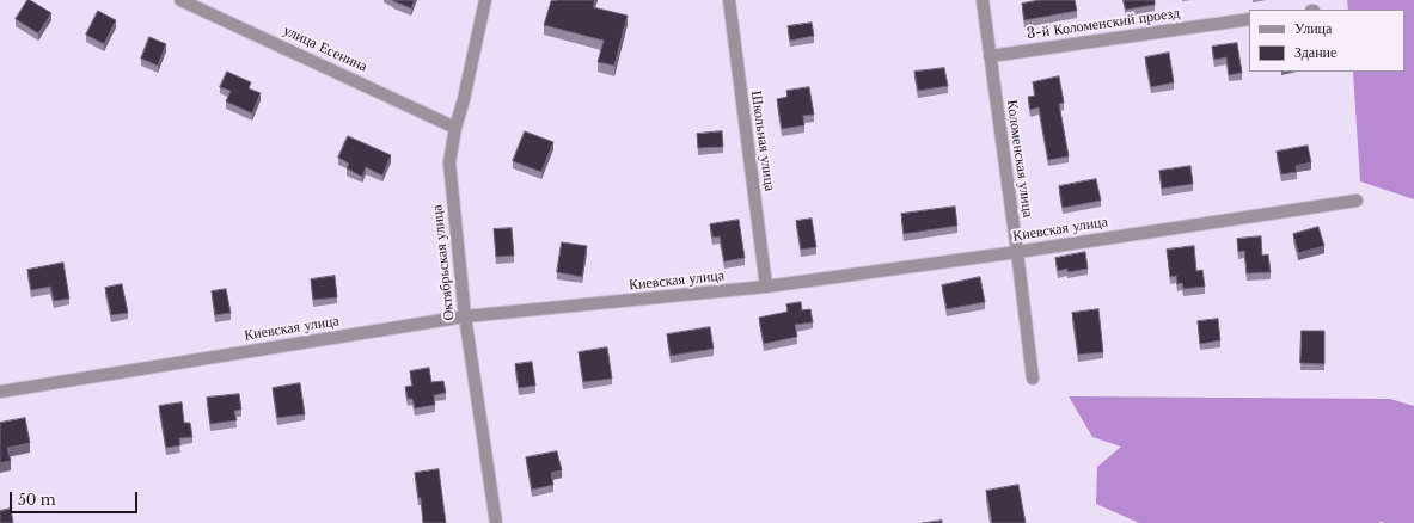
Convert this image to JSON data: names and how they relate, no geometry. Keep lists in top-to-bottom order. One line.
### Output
{"streets":{"street":["3-й Коломенский проезд","улица Есенина","Школьная улица","Коломенская улица","Киевская улица","Октябрьская улица"]},"crossings":[["3-й Коломенский проезд","Коломенская улица"],["улица Есенина","Октябрьская улица"],["Школьная улица","Киевская улица"],["Коломенская улица","Киевская улица"],["Киевская улица","Октябрьская улица"]],"legend":["Улица","Здание"],"scale_bar":"50 m"}
